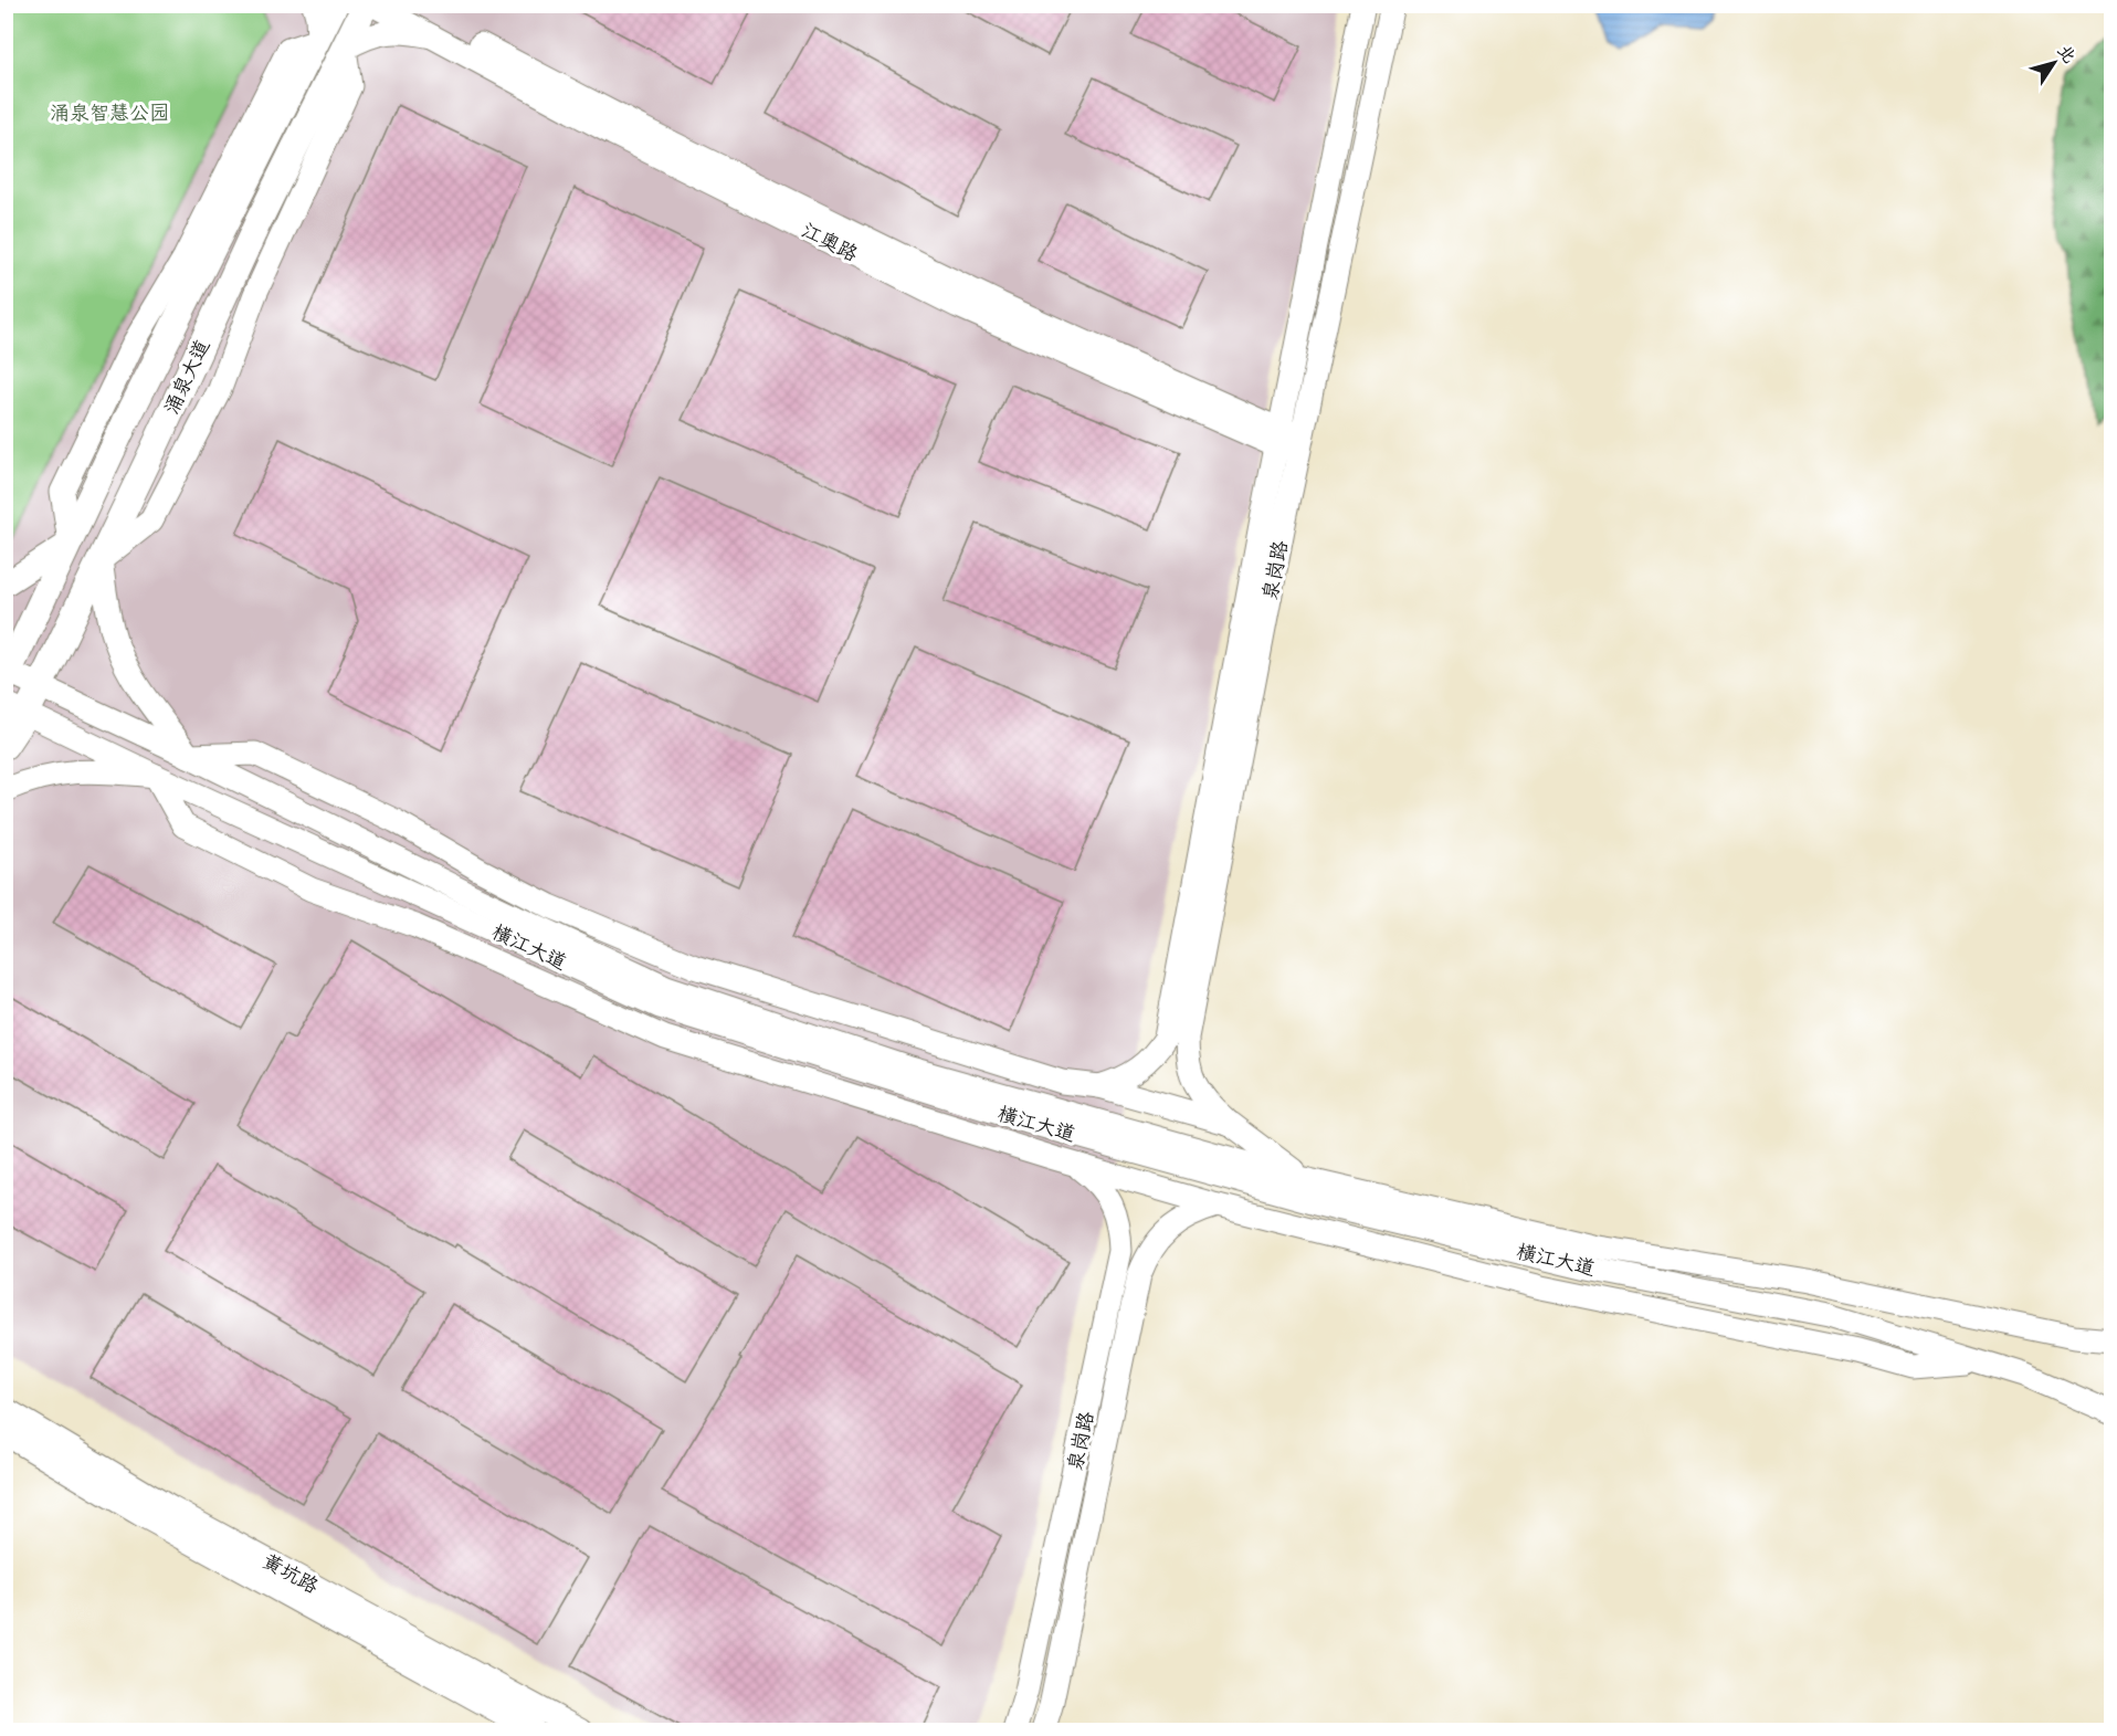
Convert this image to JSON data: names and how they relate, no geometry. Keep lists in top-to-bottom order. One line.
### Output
{"streets":{"main road":["涌泉大道"],"street":["江奥路","泉岗路","横江大道","黄坑路"]},"crossings":[["江奥路","泉岗路"],["涌泉大道","横江大道"],["泉岗路","横江大道"]],"parks":["涌泉智慧公园"],"north":"top right"}
